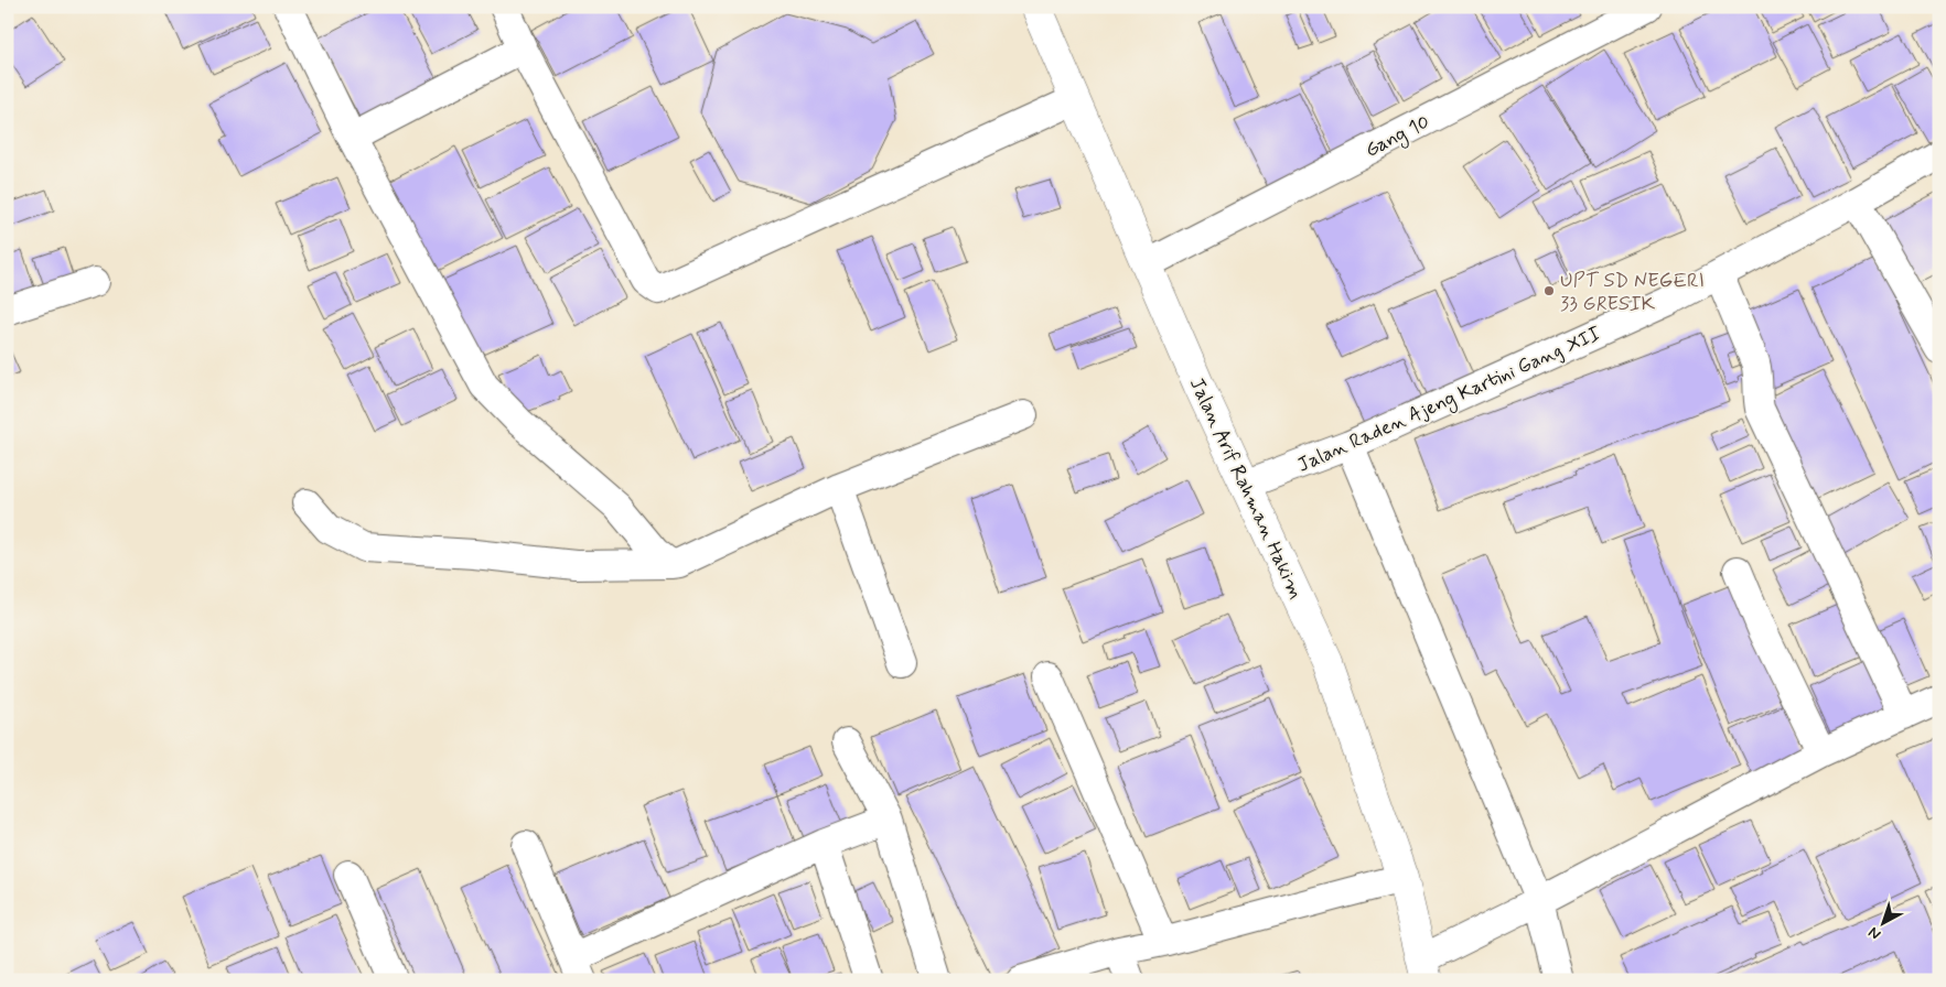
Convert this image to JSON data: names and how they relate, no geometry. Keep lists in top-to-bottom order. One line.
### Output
{"streets":{"main road":["Jalan Arif Rahman Hakim"],"street":["Gang 10","Jalan Raden Ajeng Kartini Gang XII"]},"crossings":[["Gang 10","Jalan Arif Rahman Hakim"],["Jalan Raden Ajeng Kartini Gang XII","Jalan Arif Rahman Hakim"]],"places":["UPT SD NEGERI 33 GRESIK"],"north":"bottom left"}
